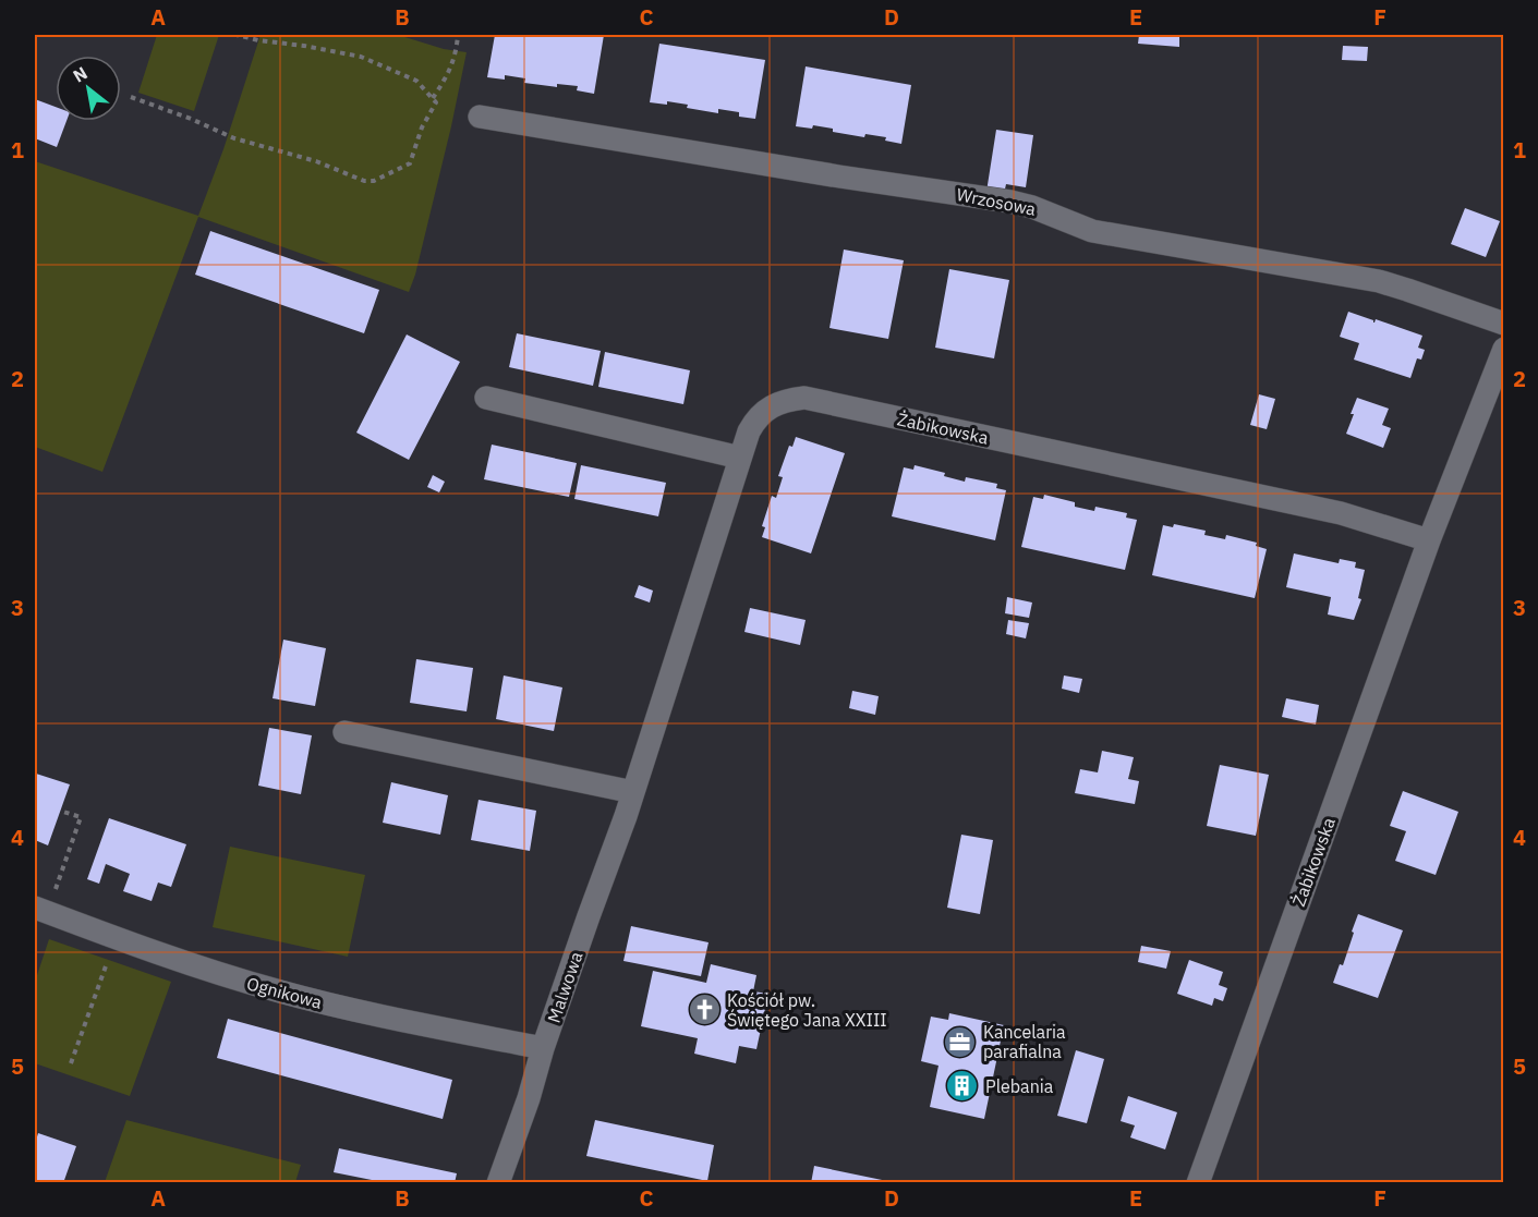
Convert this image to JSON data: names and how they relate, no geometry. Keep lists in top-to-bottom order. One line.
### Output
{"streets":{"street":["Wrzosowa","Żabikowska","Malwowa","Ognikowa"]},"crossings":[["Żabikowska","Malwowa"],["Malwowa","Ognikowa"]],"places":{"church":["Kościół pw. Świętego Jana XXIII"],"office":["Kancelaria parafialna"],"building":["Plebania"]},"north":"top left","grid":{"columns":["A","B","C","D","E","F"],"rows":["1","2","3","4","5"]}}
